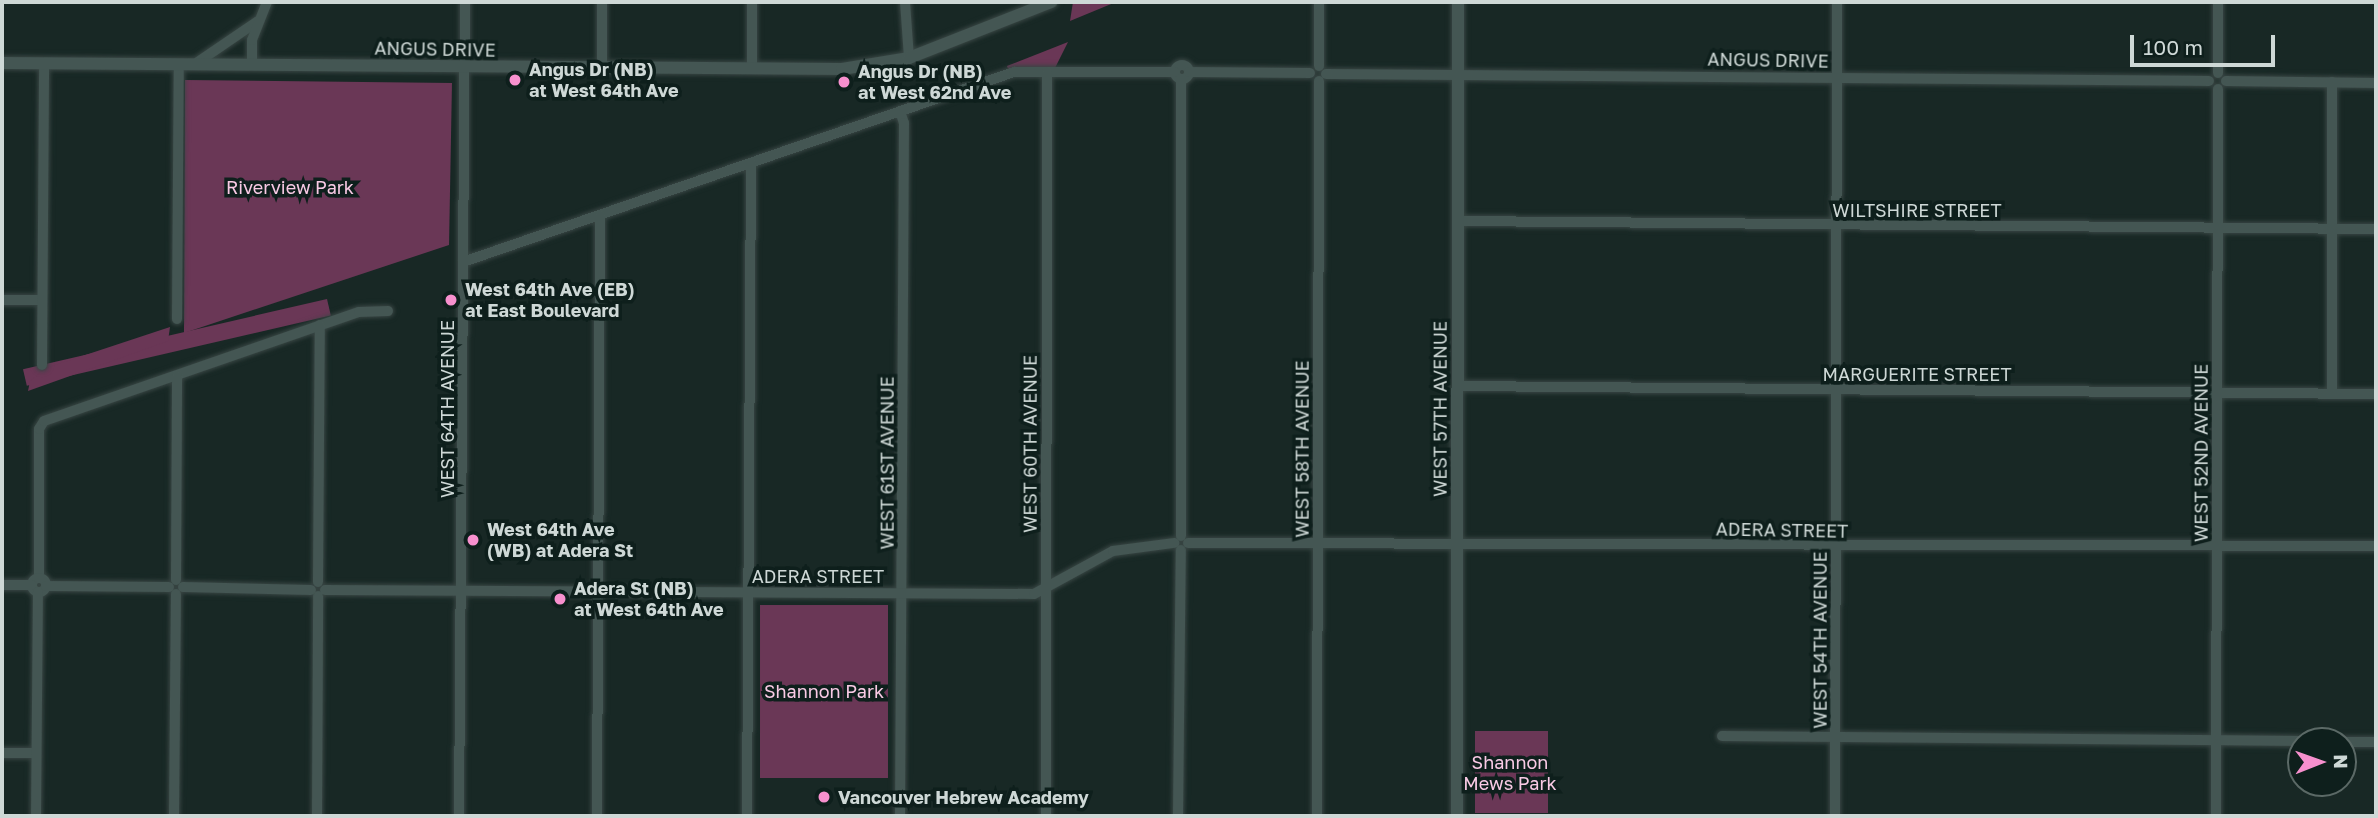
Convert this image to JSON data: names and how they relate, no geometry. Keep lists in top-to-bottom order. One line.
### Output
{"streets":{"street":["ANGUS DRIVE","WILTSHIRE STREET","MARGUERITE STREET","WEST 64TH AVENUE","WEST 57TH AVENUE","WEST 60TH AVENUE","WEST 58TH AVENUE","WEST 52ND AVENUE","WEST 61ST AVENUE","ADERA STREET","WEST 54TH AVENUE"]},"crossings":[["ANGUS DRIVE","WEST 64TH AVENUE"],["ANGUS DRIVE","WEST 57TH AVENUE"],["ANGUS DRIVE","WEST 60TH AVENUE"],["ANGUS DRIVE","WEST 58TH AVENUE"],["ANGUS DRIVE","WEST 61ST AVENUE"],["ANGUS DRIVE","WEST 54TH AVENUE"],["WILTSHIRE STREET","WEST 57TH AVENUE"],["WILTSHIRE STREET","WEST 52ND AVENUE"],["WILTSHIRE STREET","WEST 54TH AVENUE"],["MARGUERITE STREET","WEST 57TH AVENUE"],["MARGUERITE STREET","WEST 52ND AVENUE"],["MARGUERITE STREET","WEST 54TH AVENUE"],["WEST 64TH AVENUE","ADERA STREET"],["WEST 57TH AVENUE","ADERA STREET"],["WEST 60TH AVENUE","ADERA STREET"],["WEST 58TH AVENUE","ADERA STREET"],["WEST 52ND AVENUE","ADERA STREET"],["WEST 61ST AVENUE","ADERA STREET"],["ADERA STREET","WEST 54TH AVENUE"]],"parks":["Riverview Park","Shannon Park","Shannon Mews Park"],"places":["Angus Dr (NB) at West 64th Ave","Angus Dr (NB) at West 62nd Ave","West 64th Ave (EB) at East Boulevard","West 64th Ave (WB) at Adera St","Adera St (NB) at West 64th Ave","Vancouver Hebrew Academy"],"scale_bar":"100 m","north":"right"}
